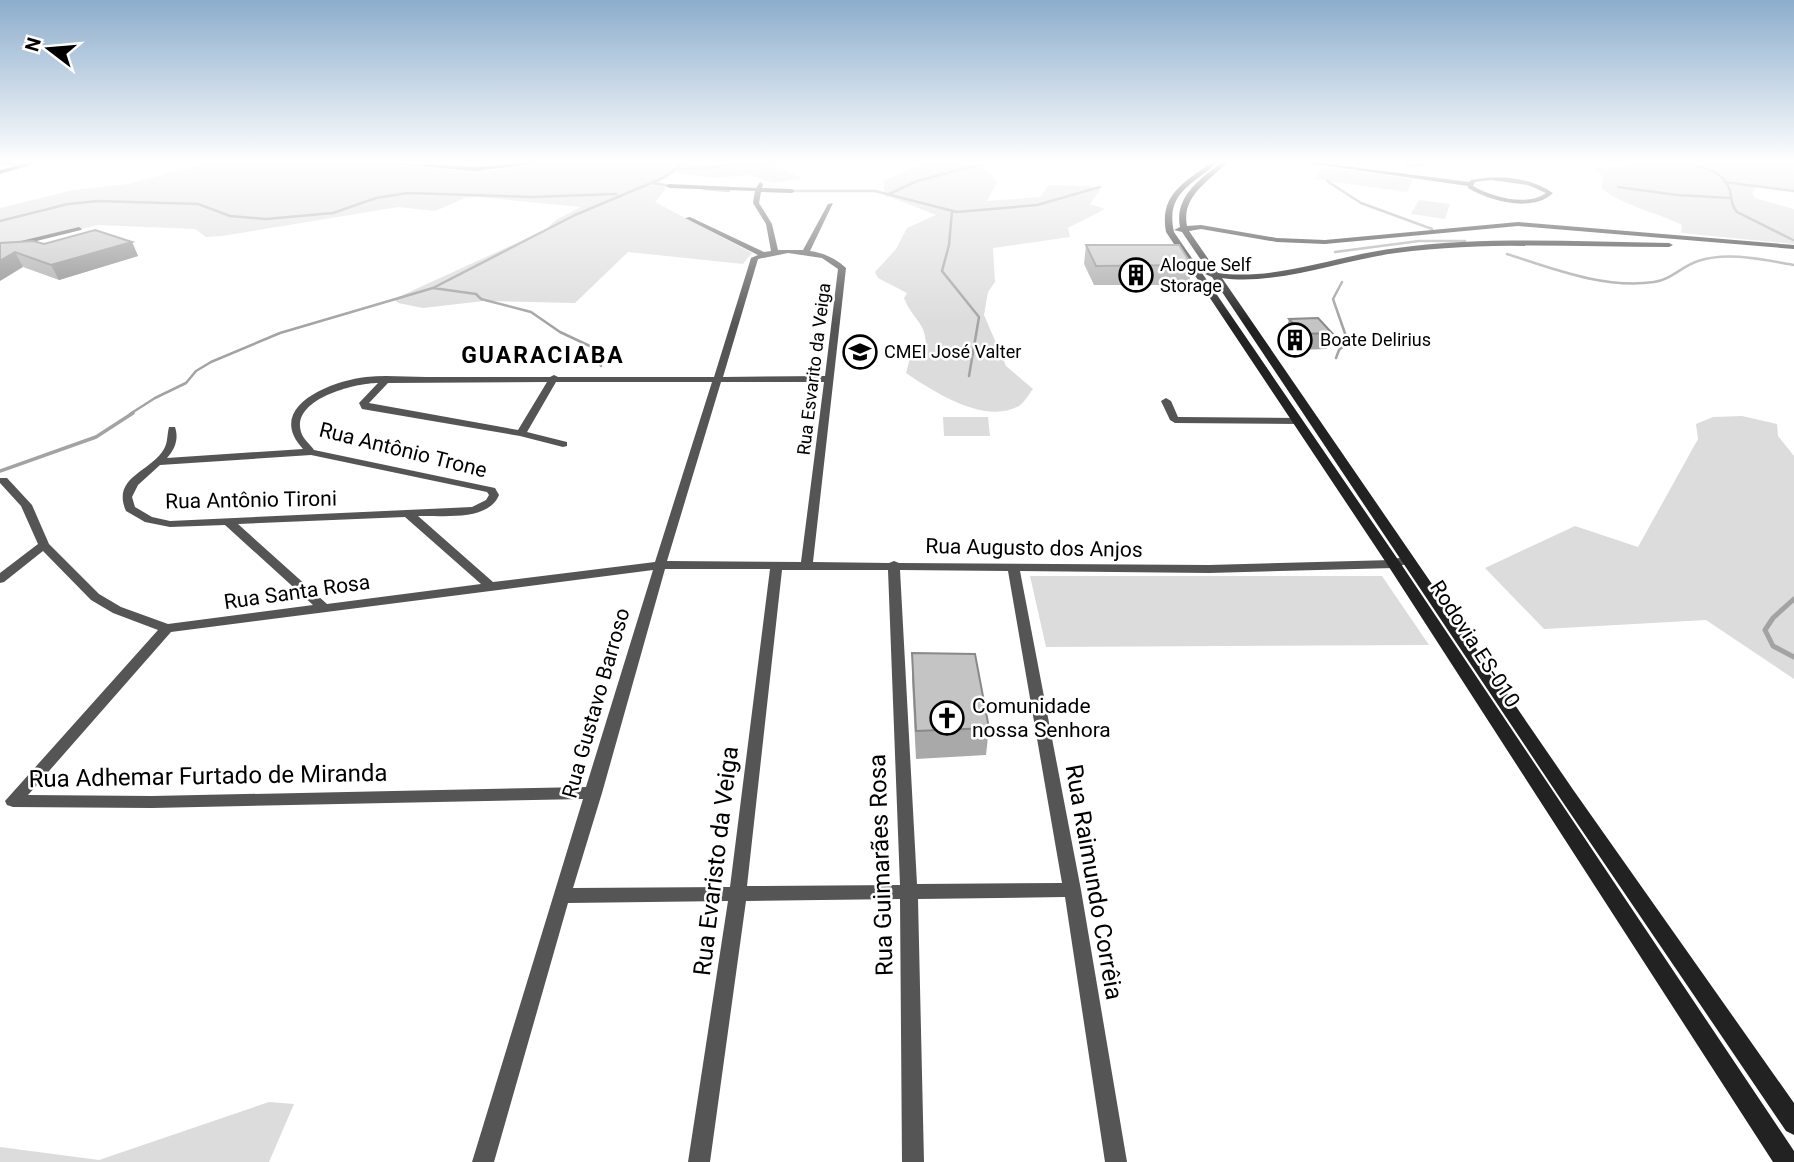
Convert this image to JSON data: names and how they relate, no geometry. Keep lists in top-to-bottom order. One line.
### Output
{"streets":{"main road":["Rodovia ES-010"],"street":["Rua Esvarito da Veiga","Rua Antônio Trone","Rua Antônio Tironi","Rua Augusto dos Anjos","Rua Santa Rosa","Rua Gustavo Barroso","Rua Adhemar Furtado de Miranda","Rua Evaristo da Veiga","Rua Guimarães Rosa","Rua Raimundo Corrêia"]},"crossings":[["Rua Esvarito da Veiga","Rua Antônio Trone"],["Rua Esvarito da Veiga","Rua Augusto dos Anjos"],["Rua Esvarito da Veiga","Rua Gustavo Barroso"],["Rua Antônio Trone","Rua Antônio Tironi"],["Rua Antônio Trone","Rua Gustavo Barroso"],["Rua Augusto dos Anjos","Rua Santa Rosa"],["Rua Augusto dos Anjos","Rodovia ES-010"],["Rua Augusto dos Anjos","Rua Gustavo Barroso"],["Rua Augusto dos Anjos","Rua Evaristo da Veiga"],["Rua Augusto dos Anjos","Rua Guimarães Rosa"],["Rua Augusto dos Anjos","Rua Raimundo Corrêia"],["Rua Santa Rosa","Rua Gustavo Barroso"],["Rua Santa Rosa","Rua Adhemar Furtado de Miranda"],["Rua Gustavo Barroso","Rua Adhemar Furtado de Miranda"]],"districts":["GUARACIABA"],"places":{"building":["Alogue Self Storage","Boate Delirius"],"school or university":["CMEI José Valter"],"church":["Comunidade nossa Senhora"]},"north":"left"}
